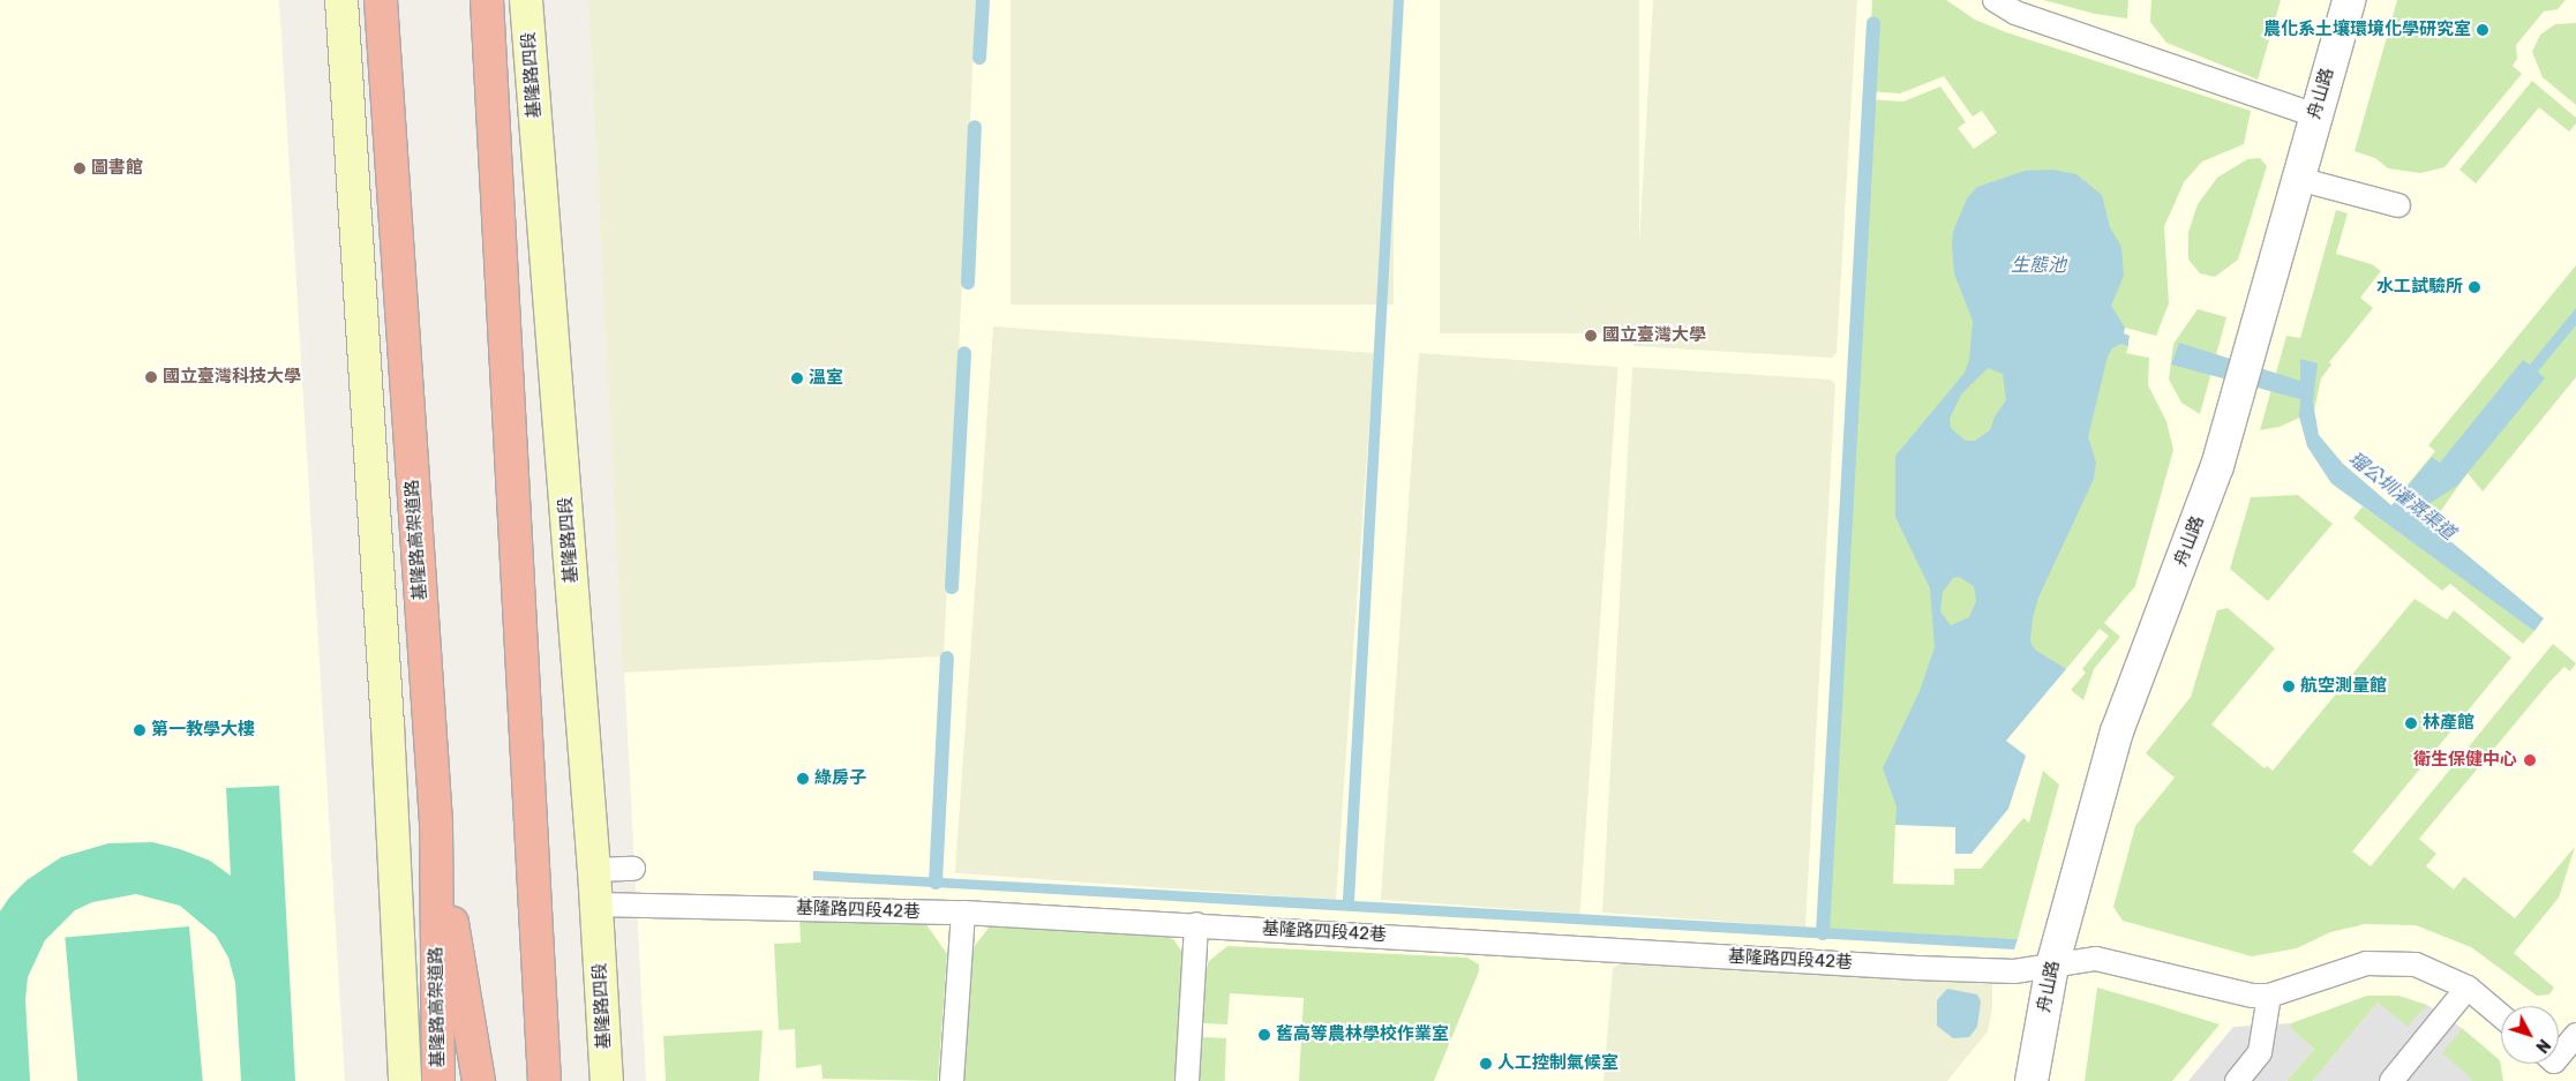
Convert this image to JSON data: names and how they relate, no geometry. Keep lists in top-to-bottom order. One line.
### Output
{"streets":{"highway":["基隆路高架道路"],"main road":["基隆路四段"],"street":["舟山路"],"lane":["基隆路四段42巷"]},"crossings":[["基隆路四段","基隆路四段42巷"],["舟山路","基隆路四段42巷"]],"water":["生態池","瑠公圳灌溉渠道"],"places":["農化系土壤環境化學研究室","圖書館","水工試驗所","國立臺灣大學","國立臺灣科技大學","溫室","航空測量館","林產館","第一教學大樓","衛生保健中心","綠房子","舊高等農林學校作業室","人工控制氣候室"],"north":"bottom right"}
